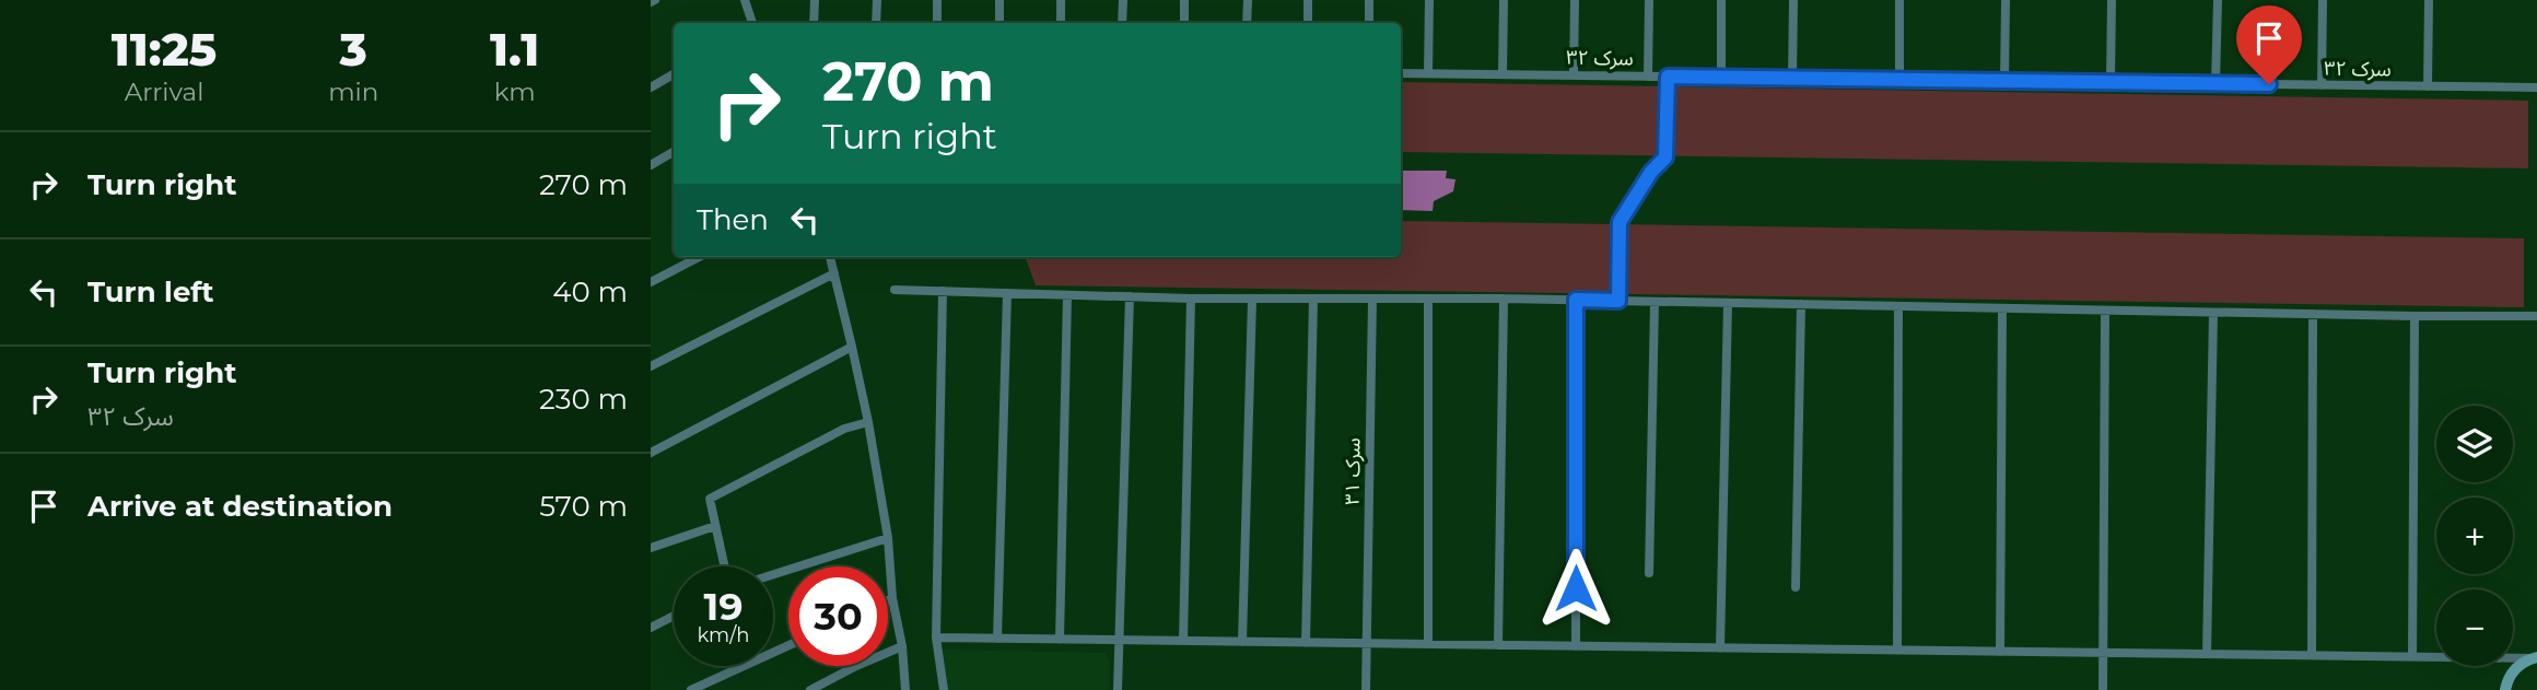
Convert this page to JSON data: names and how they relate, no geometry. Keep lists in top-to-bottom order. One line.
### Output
{"streets":{"street":["سرک ۳۲","سرک ۳۱"]},"page":{"eta":["11:25","Arrival","3","min","1.1","km"],"turn":["270 m","Turn right"],"list":[{"name":"Turn right","value":"270 m"},{"name":"Turn left","value":"40 m"},{"name":"Turn right","note":"سرک ۳۲","value":"230 m"},{"name":"Arrive at destination","value":"570 m"}],"then":"Then","map_buttons":["+","−"],"speed":"19 km/h","limit":"30"}}
